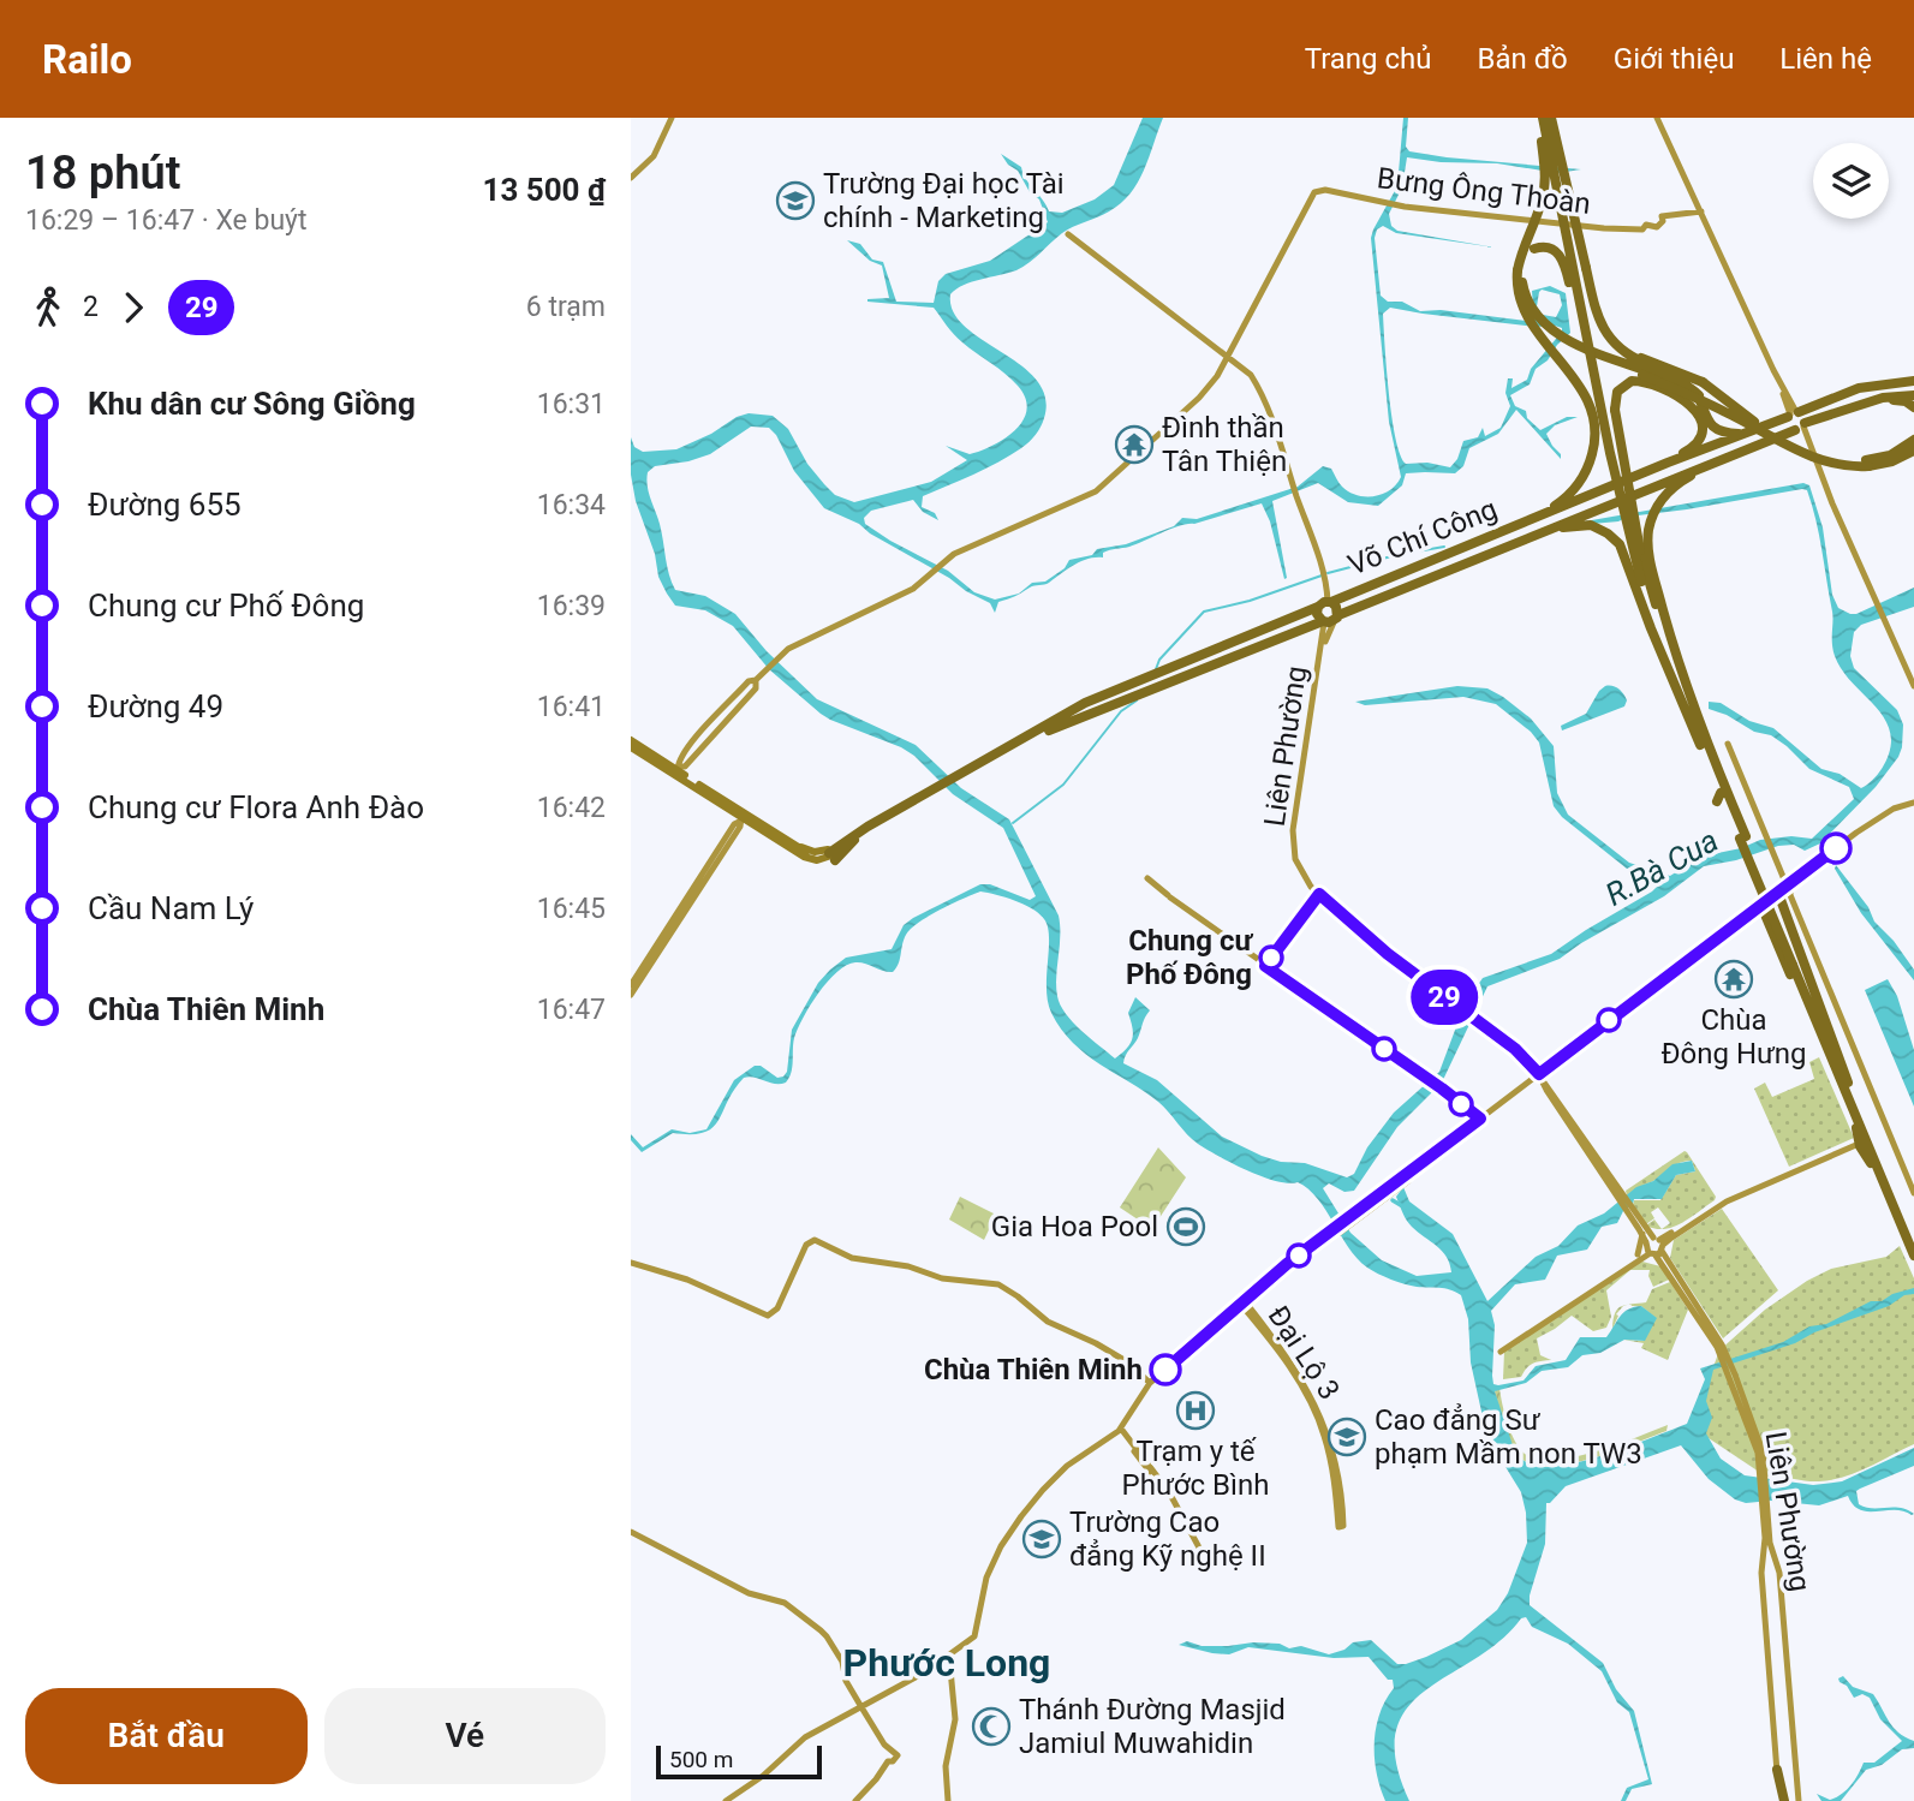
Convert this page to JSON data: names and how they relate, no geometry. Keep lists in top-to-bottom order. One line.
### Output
{"streets":{"highway":["Võ Chí Công"],"street":["Bưng Ông Thoàn","Liên Phường","Đại Lộ 3"]},"crossings":[["Võ Chí Công","Liên Phường"]],"districts":["Phước Long"],"water":["R.Bà Cua"],"places":{"school or university":["Trường Đại học Tài chính - Marketing","Cao đẳng Sư phạm Mầm non TW3","Trường Cao đẳng Kỹ nghệ II"],"temple":["Đình thần Tân Thiện","Chùa Đông Hưng"],"other":["Chung cư Phố Đông","Chùa Thiên Minh"],"sports":["Gia Hoa Pool"],"hospital":["Trạm y tế Phước Bình"],"mosque":["Thánh Đường Masjid Jamiul Muwahidin"]},"lines":["bus line 29"],"scale_bar":"500 m","page":{"header":"Railo","nav":["Trang chủ","Bản đồ","Giới thiệu","Liên hệ"],"heading":["18 phút","16:29 – 16:47 · Xe buýt","13 500 ₫"],"on_map":"29","legs":["2","29","6 trạm"],"list":[{"name":"Khu dân cư Sông Giồng","value":"16:31"},{"name":"Đường 655","value":"16:34"},{"name":"Chung cư Phố Đông","value":"16:39"},{"name":"Đường 49","value":"16:41"},{"name":"Chung cư Flora Anh Đào","value":"16:42"},{"name":"Cầu Nam Lý","value":"16:45"},{"name":"Chùa Thiên Minh","value":"16:47"}],"buttons":["Bắt đầu","Vé"],"scale":"500 m"}}
